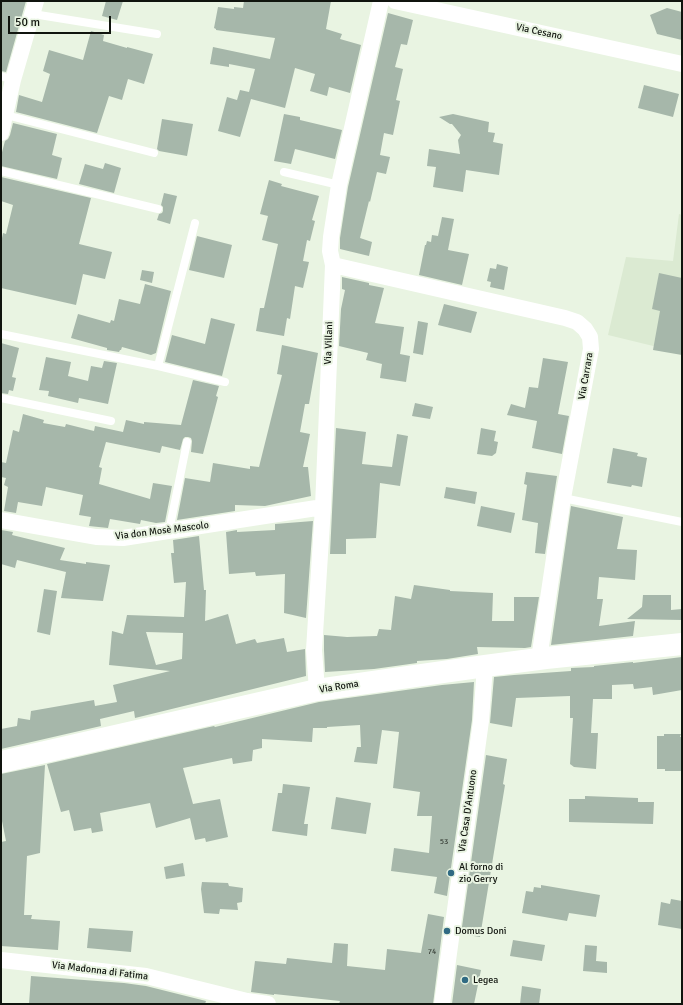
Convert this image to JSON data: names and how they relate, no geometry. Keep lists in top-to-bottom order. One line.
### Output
{"streets":{"main road":["Via Roma"],"street":["Via Cesano","Via Villani","Via Carrara","Via don Mosè Mascolo","Via Casa D'Antuono","Via Madonna di Fatima"]},"crossings":[["Via Villani","Via Carrara"],["Via Villani","Via don Mosè Mascolo"],["Via Villani","Via Roma"],["Via Carrara","Via Roma"],["Via Roma","Via Casa D'Antuono"]],"places":["Al forno di zio Gerry","Domus Doni","Legea"],"house_numbers":["53","74"],"scale_bar":"50 m"}
